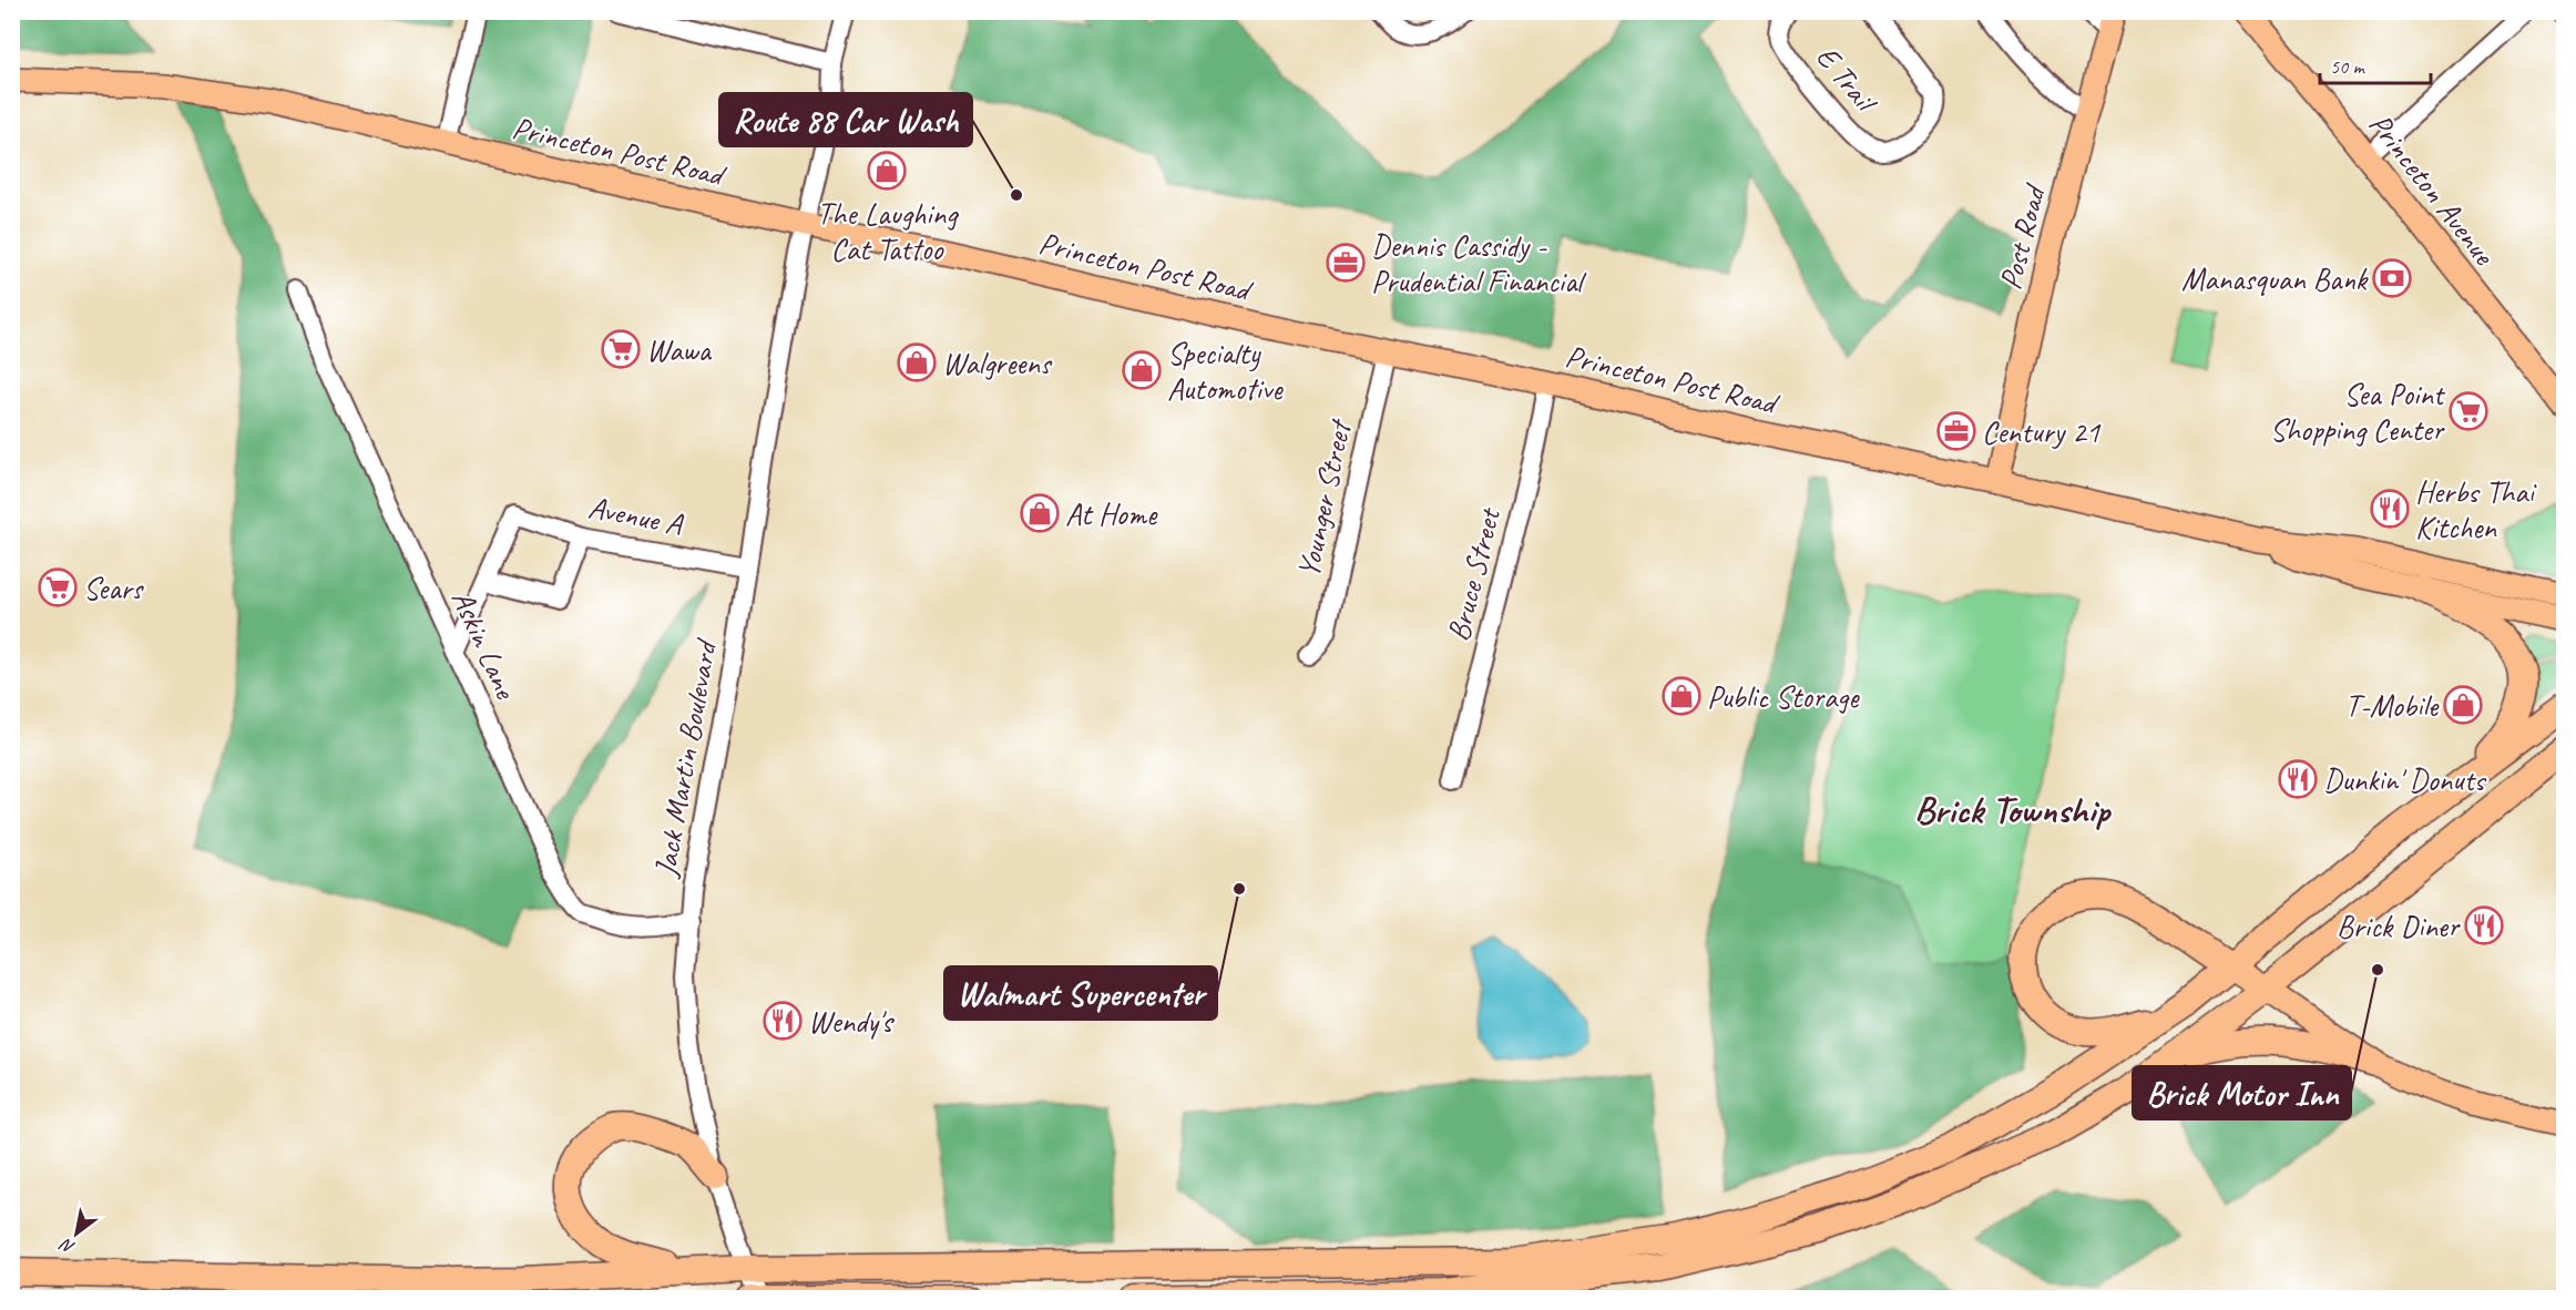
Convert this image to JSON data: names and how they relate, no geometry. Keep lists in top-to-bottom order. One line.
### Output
{"streets":{"main road":["Princeton Post Road","Princeton Avenue","Post Road"],"street":["E Trail","Younger Street","Avenue A","Bruce Street","Askin Lane","Jack Martin Boulevard"]},"crossings":[["Princeton Post Road","Post Road"],["Princeton Post Road","Younger Street"],["Princeton Post Road","Bruce Street"],["Princeton Post Road","Jack Martin Boulevard"],["Avenue A","Jack Martin Boulevard"],["Askin Lane","Jack Martin Boulevard"]],"districts":["Brick Township"],"places":{"shop":["The Laughing Cat Tattoo","Walgreens","Specialty Automotive","At Home","Public Storage","T-Mobile"],"other":["Route 88 Car Wash","Walmart Supercenter","Brick Motor Inn"],"office":["Dennis Cassidy - Prudential Financial","Century 21"],"bank":["Manasquan Bank"],"supermarket":["Wawa","Sea Point Shopping Center","Sears"],"restaurant":["Herbs Thai Kitchen","Dunkin' Donuts","Brick Diner","Wendy's"]},"scale_bar":"50 m","north":"bottom left"}
